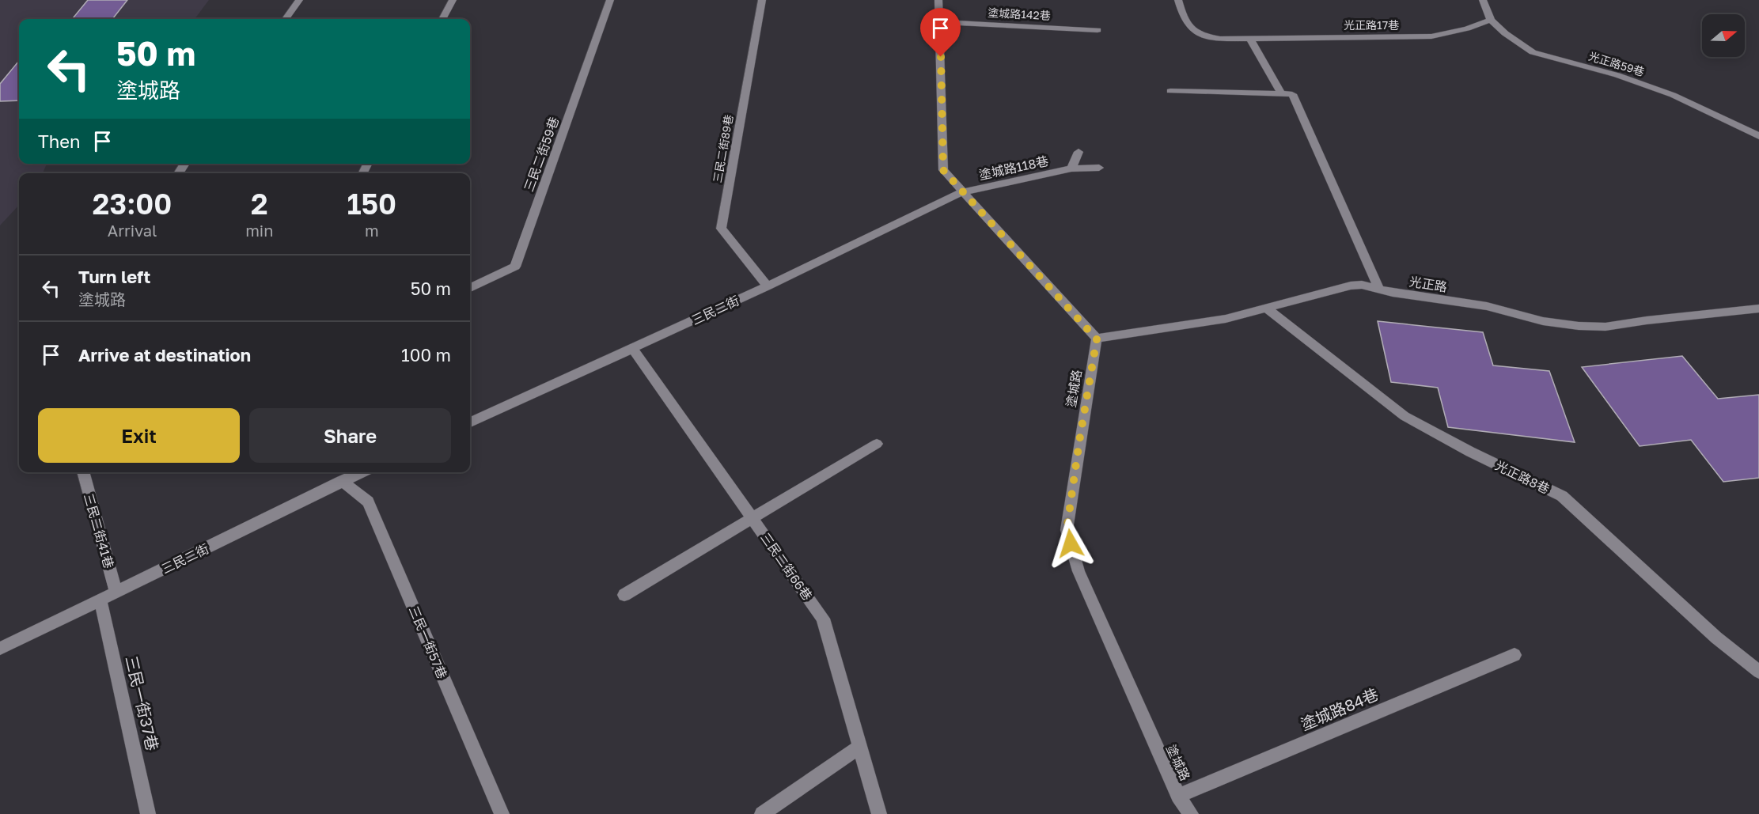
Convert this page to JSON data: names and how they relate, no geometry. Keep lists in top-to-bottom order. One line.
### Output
{"streets":{"street":["塗城路142巷","光正路17巷","光正路59巷","三民二街89巷","三民二街59巷","塗城路118巷","光正路","三民二街","塗城路","光正路8巷","三民二街41巷","三民二街66巷","三民一街57巷","三民一街37巷","塗城路84巷"]},"crossings":[["光正路17巷","光正路59巷"],["三民二街89巷","三民二街"],["塗城路118巷","三民二街"],["光正路","塗城路"],["光正路","光正路8巷"],["三民二街","三民二街41巷"],["三民二街","三民二街66巷"],["三民二街","三民一街57巷"],["三民二街","三民一街37巷"],["塗城路","塗城路84巷"]],"north":"right","page":{"turn":["50 m","塗城路"],"then":"Then","eta":["23:00","Arrival","2","min","150","m"],"list":[{"name":"Turn left","note":"塗城路","value":"50 m"},{"name":"Arrive at destination","value":"100 m"}],"buttons":["Exit","Share"]}}
